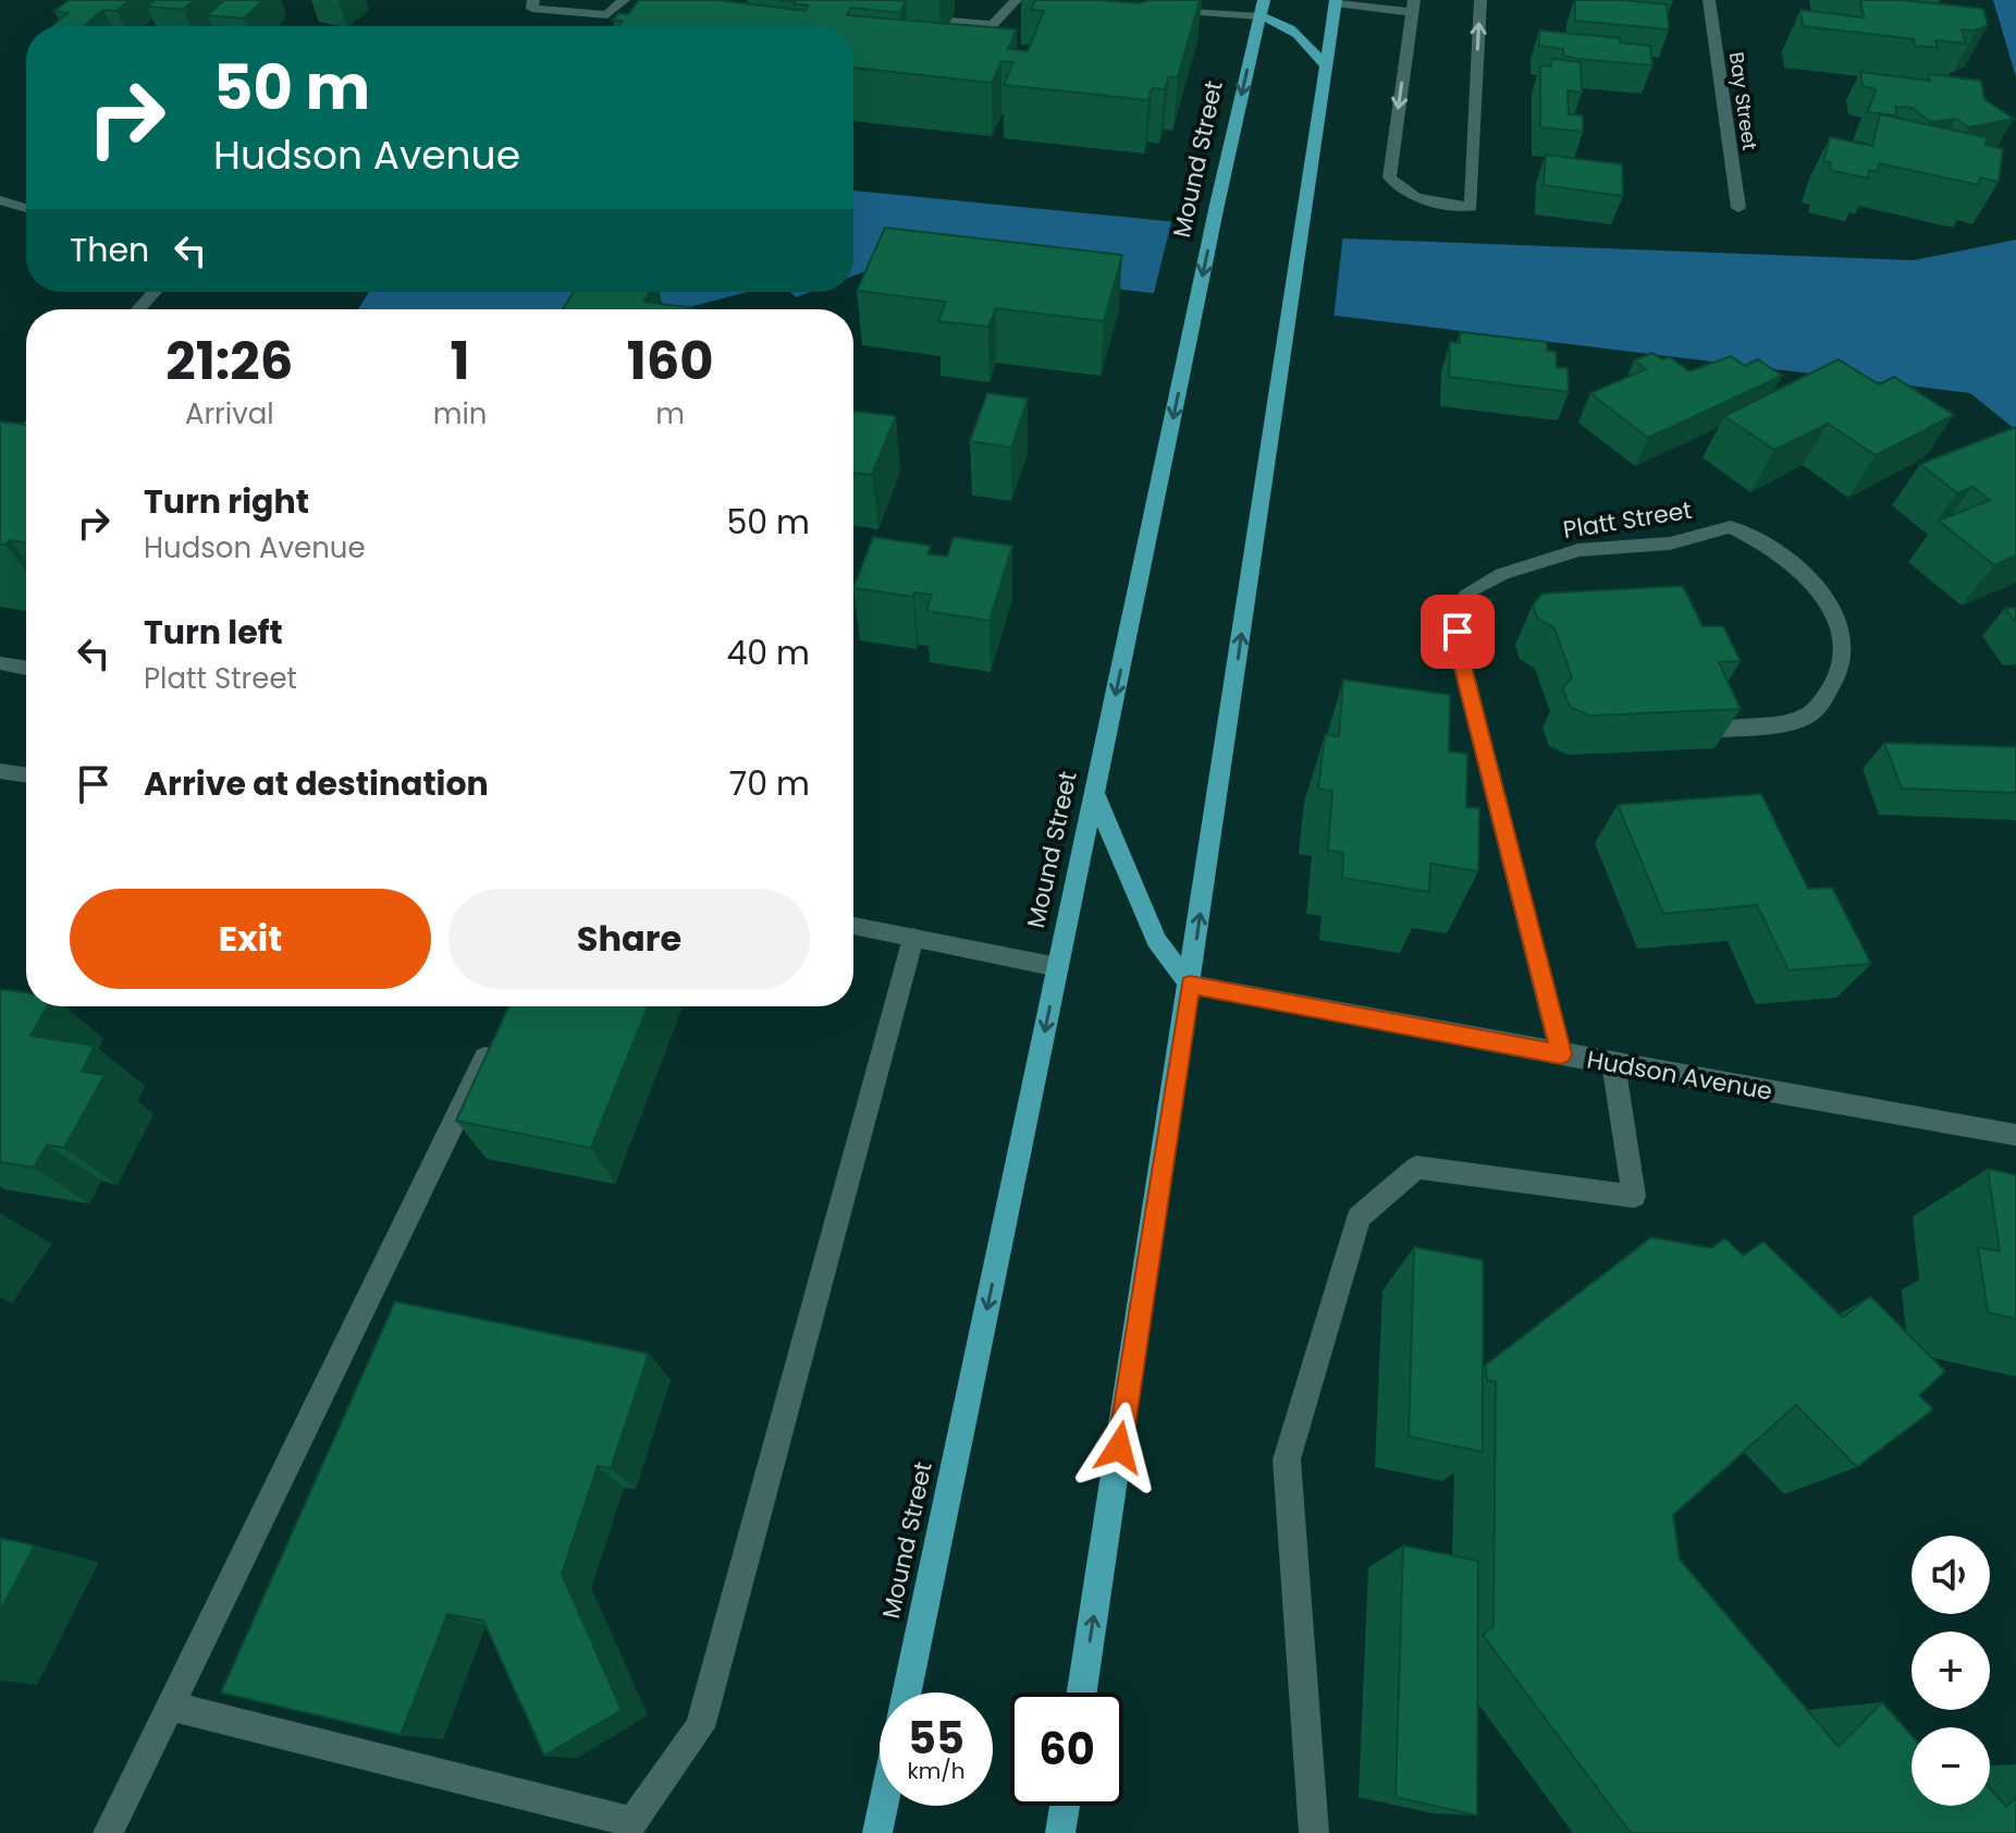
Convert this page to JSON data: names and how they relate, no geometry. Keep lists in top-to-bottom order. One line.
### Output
{"streets":{"main road":["Mound Street"],"street":["Bay Street","Platt Street","Hudson Avenue"]},"crossings":[["Platt Street","Hudson Avenue"]],"page":{"turn":["50 m","Hudson Avenue"],"then":"Then","eta":["21:26","Arrival","1","min","160","m"],"list":[{"name":"Turn right","note":"Hudson Avenue","value":"50 m"},{"name":"Turn left","note":"Platt Street","value":"40 m"},{"name":"Arrive at destination","value":"70 m"}],"buttons":["Exit","Share"],"map_buttons":["+","−"],"speed":"55 km/h","limit":"60"}}
